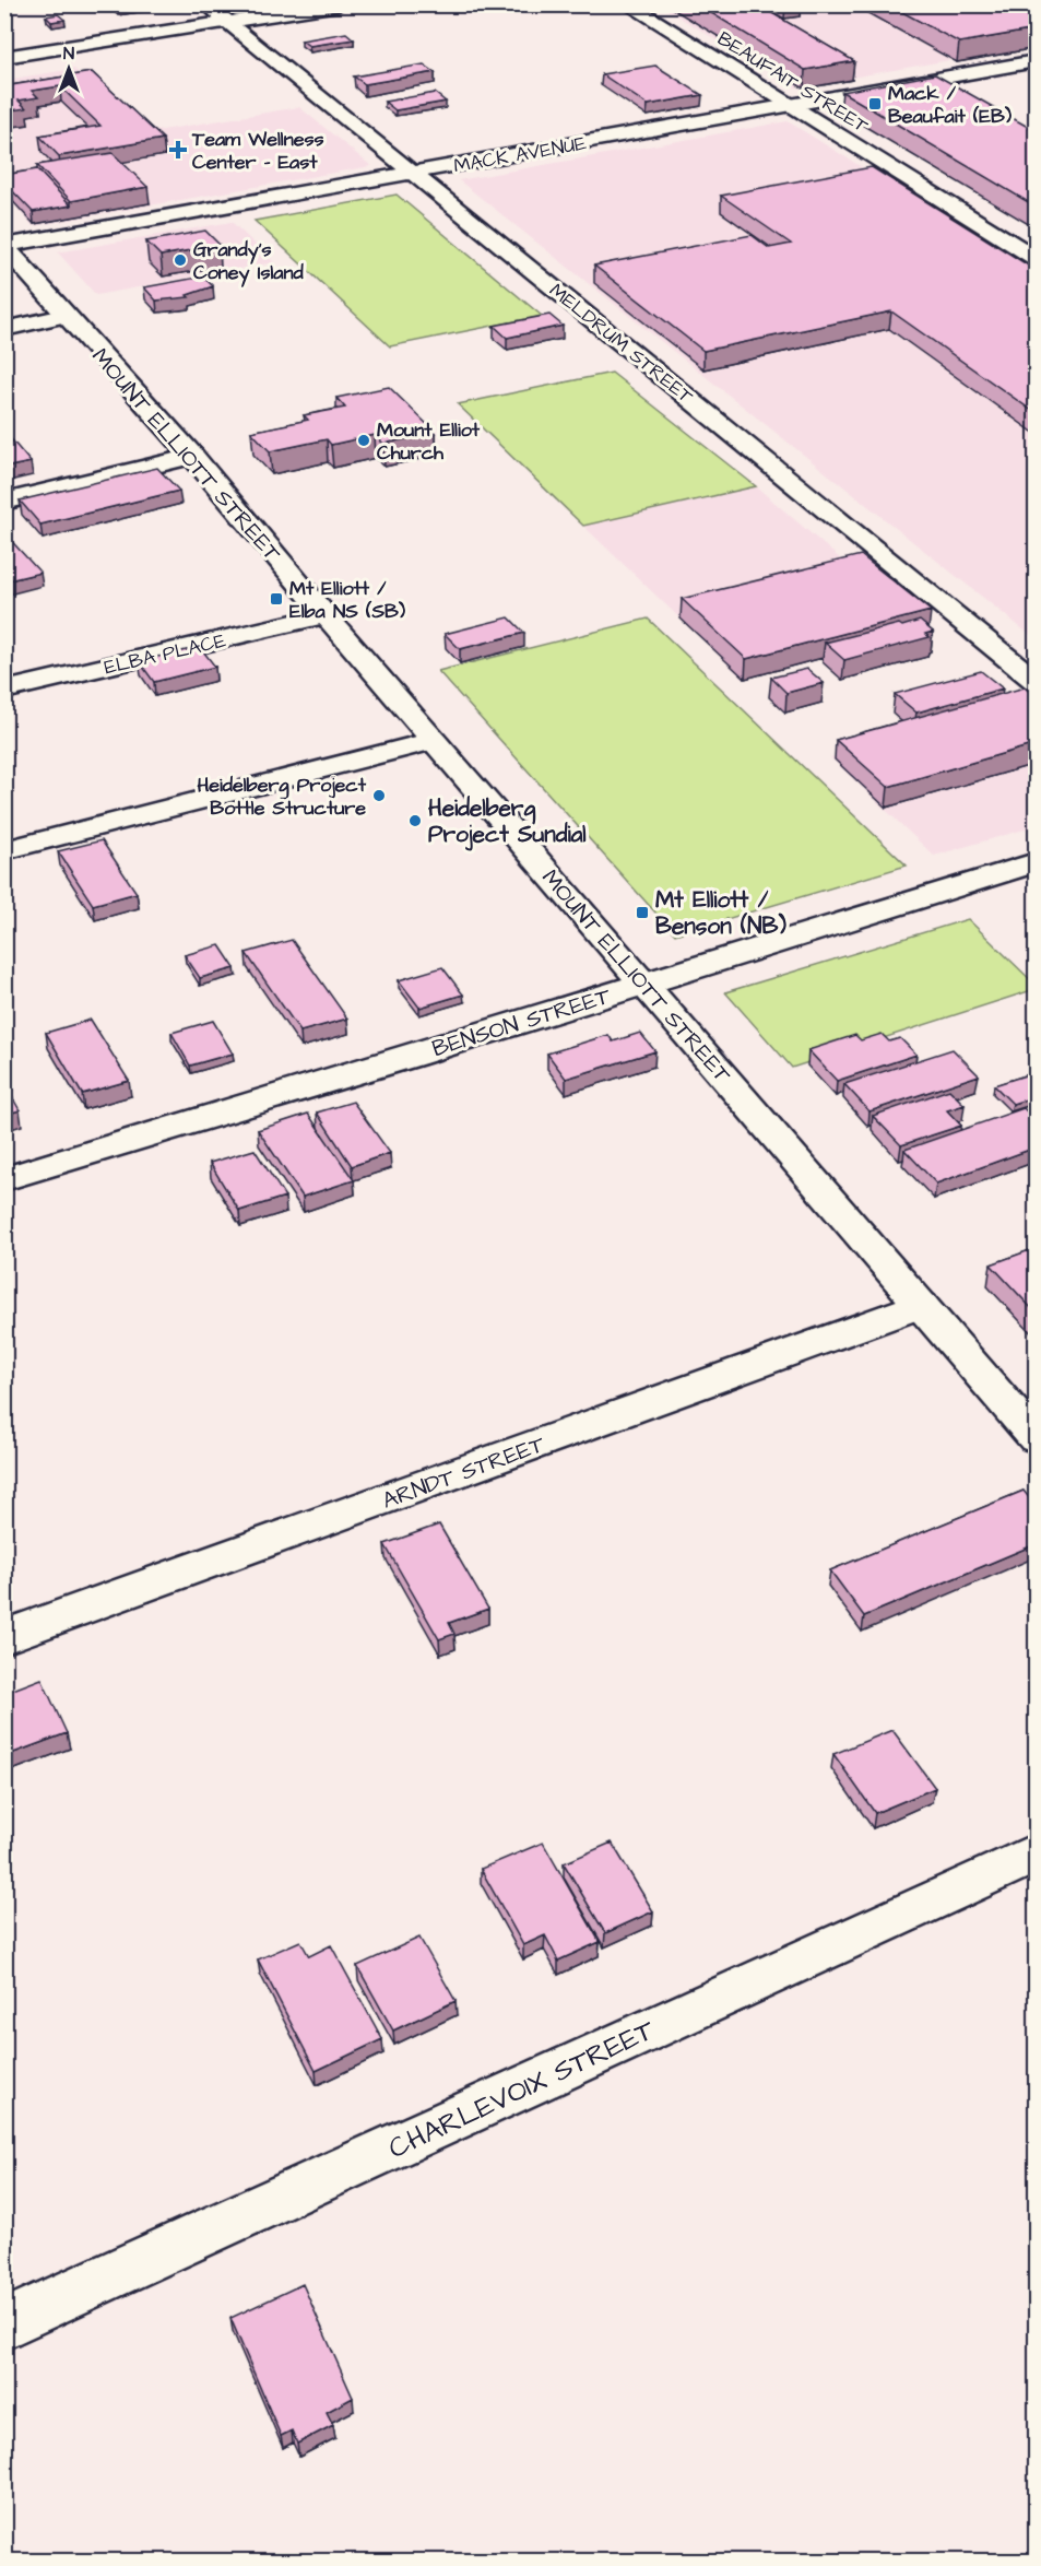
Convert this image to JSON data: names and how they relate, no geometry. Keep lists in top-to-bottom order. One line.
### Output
{"streets":{"street":["BEAUFAIT STREET","MACK AVENUE","MELDRUM STREET","MOUNT ELLIOTT STREET","ELBA PLACE","BENSON STREET","ARNDT STREET","CHARLEVOIX STREET"]},"crossings":[["BEAUFAIT STREET","MACK AVENUE"],["MACK AVENUE","MELDRUM STREET"],["MACK AVENUE","MOUNT ELLIOTT STREET"],["MOUNT ELLIOTT STREET","ELBA PLACE"],["MOUNT ELLIOTT STREET","BENSON STREET"],["MOUNT ELLIOTT STREET","ARNDT STREET"]],"places":{"transit":["Mack / Beaufait (EB)","Mt Elliott / Elba NS (SB)","Mt Elliott / Benson (NB)"],"health":["Team Wellness Center – East"],"other":["Grandy's Coney Island","Mount Elliot Church","Heidelberg Project Bottle Structure","Heidelberg Project Sundial"]},"north":"top"}
